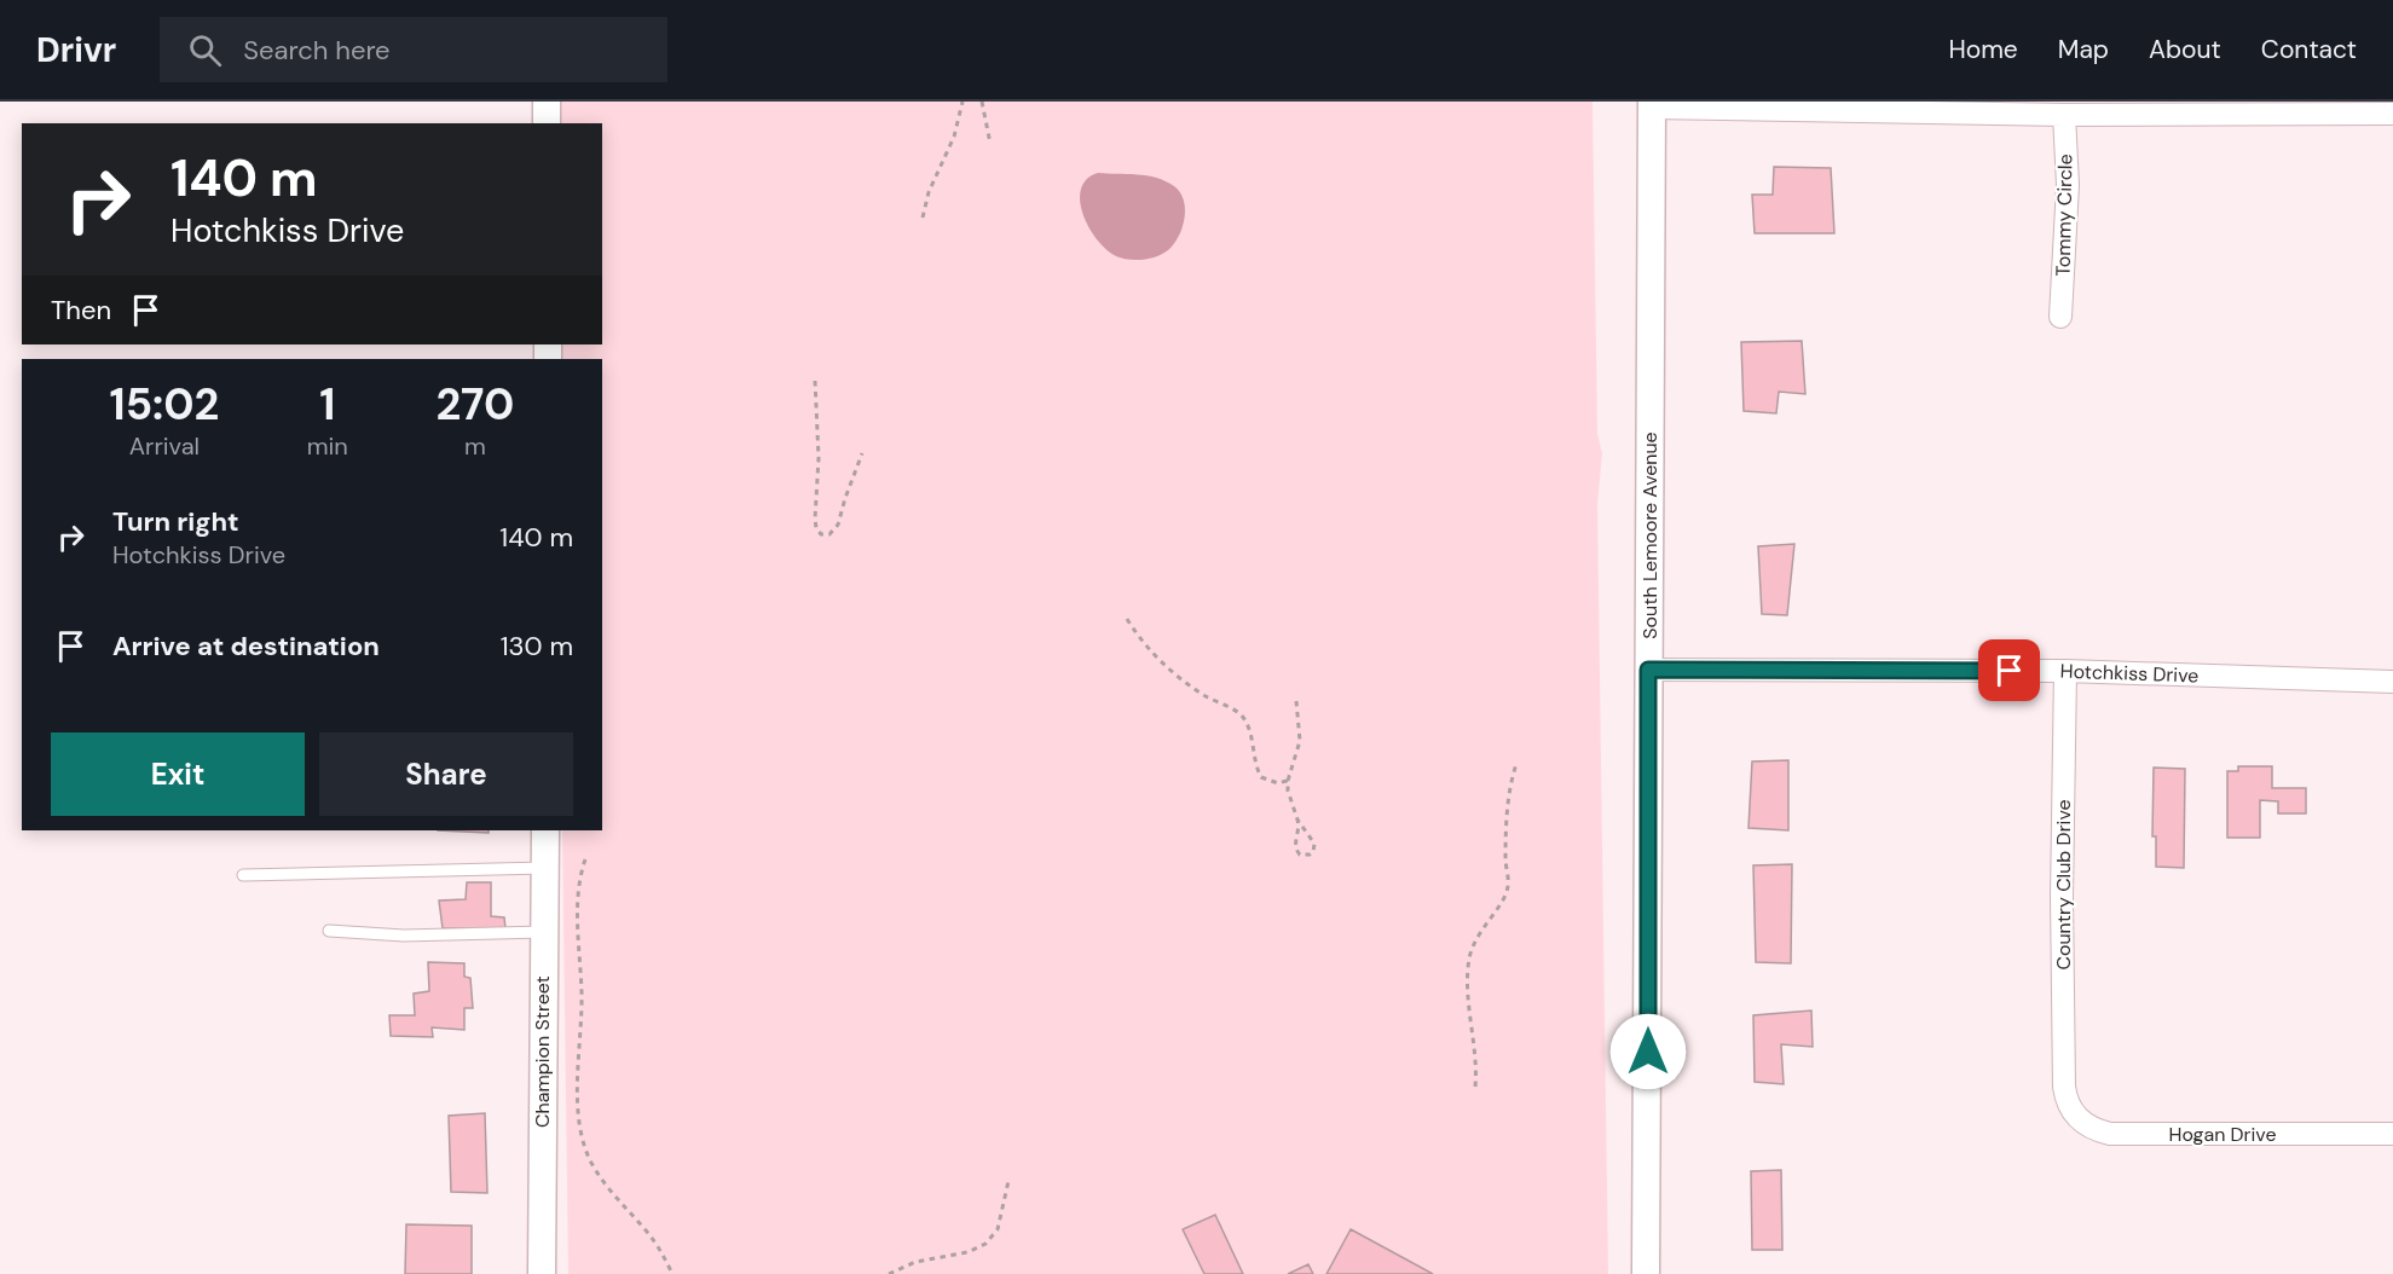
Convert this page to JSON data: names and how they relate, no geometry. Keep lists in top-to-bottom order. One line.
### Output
{"streets":{"street":["Tommy Circle","South Lemoore Avenue","Hotchkiss Drive","Country Club Drive","Champion Street","Hogan Drive"]},"crossings":[["South Lemoore Avenue","Hotchkiss Drive"],["Hotchkiss Drive","Country Club Drive"],["Country Club Drive","Hogan Drive"]],"page":{"header":"Drivr","search":"Search here","nav":["Home","Map","About","Contact"],"turn":["140 m","Hotchkiss Drive"],"then":"Then","eta":["15:02","Arrival","1","min","270","m"],"list":[{"name":"Turn right","note":"Hotchkiss Drive","value":"140 m"},{"name":"Arrive at destination","value":"130 m"}],"buttons":["Exit","Share"]}}
